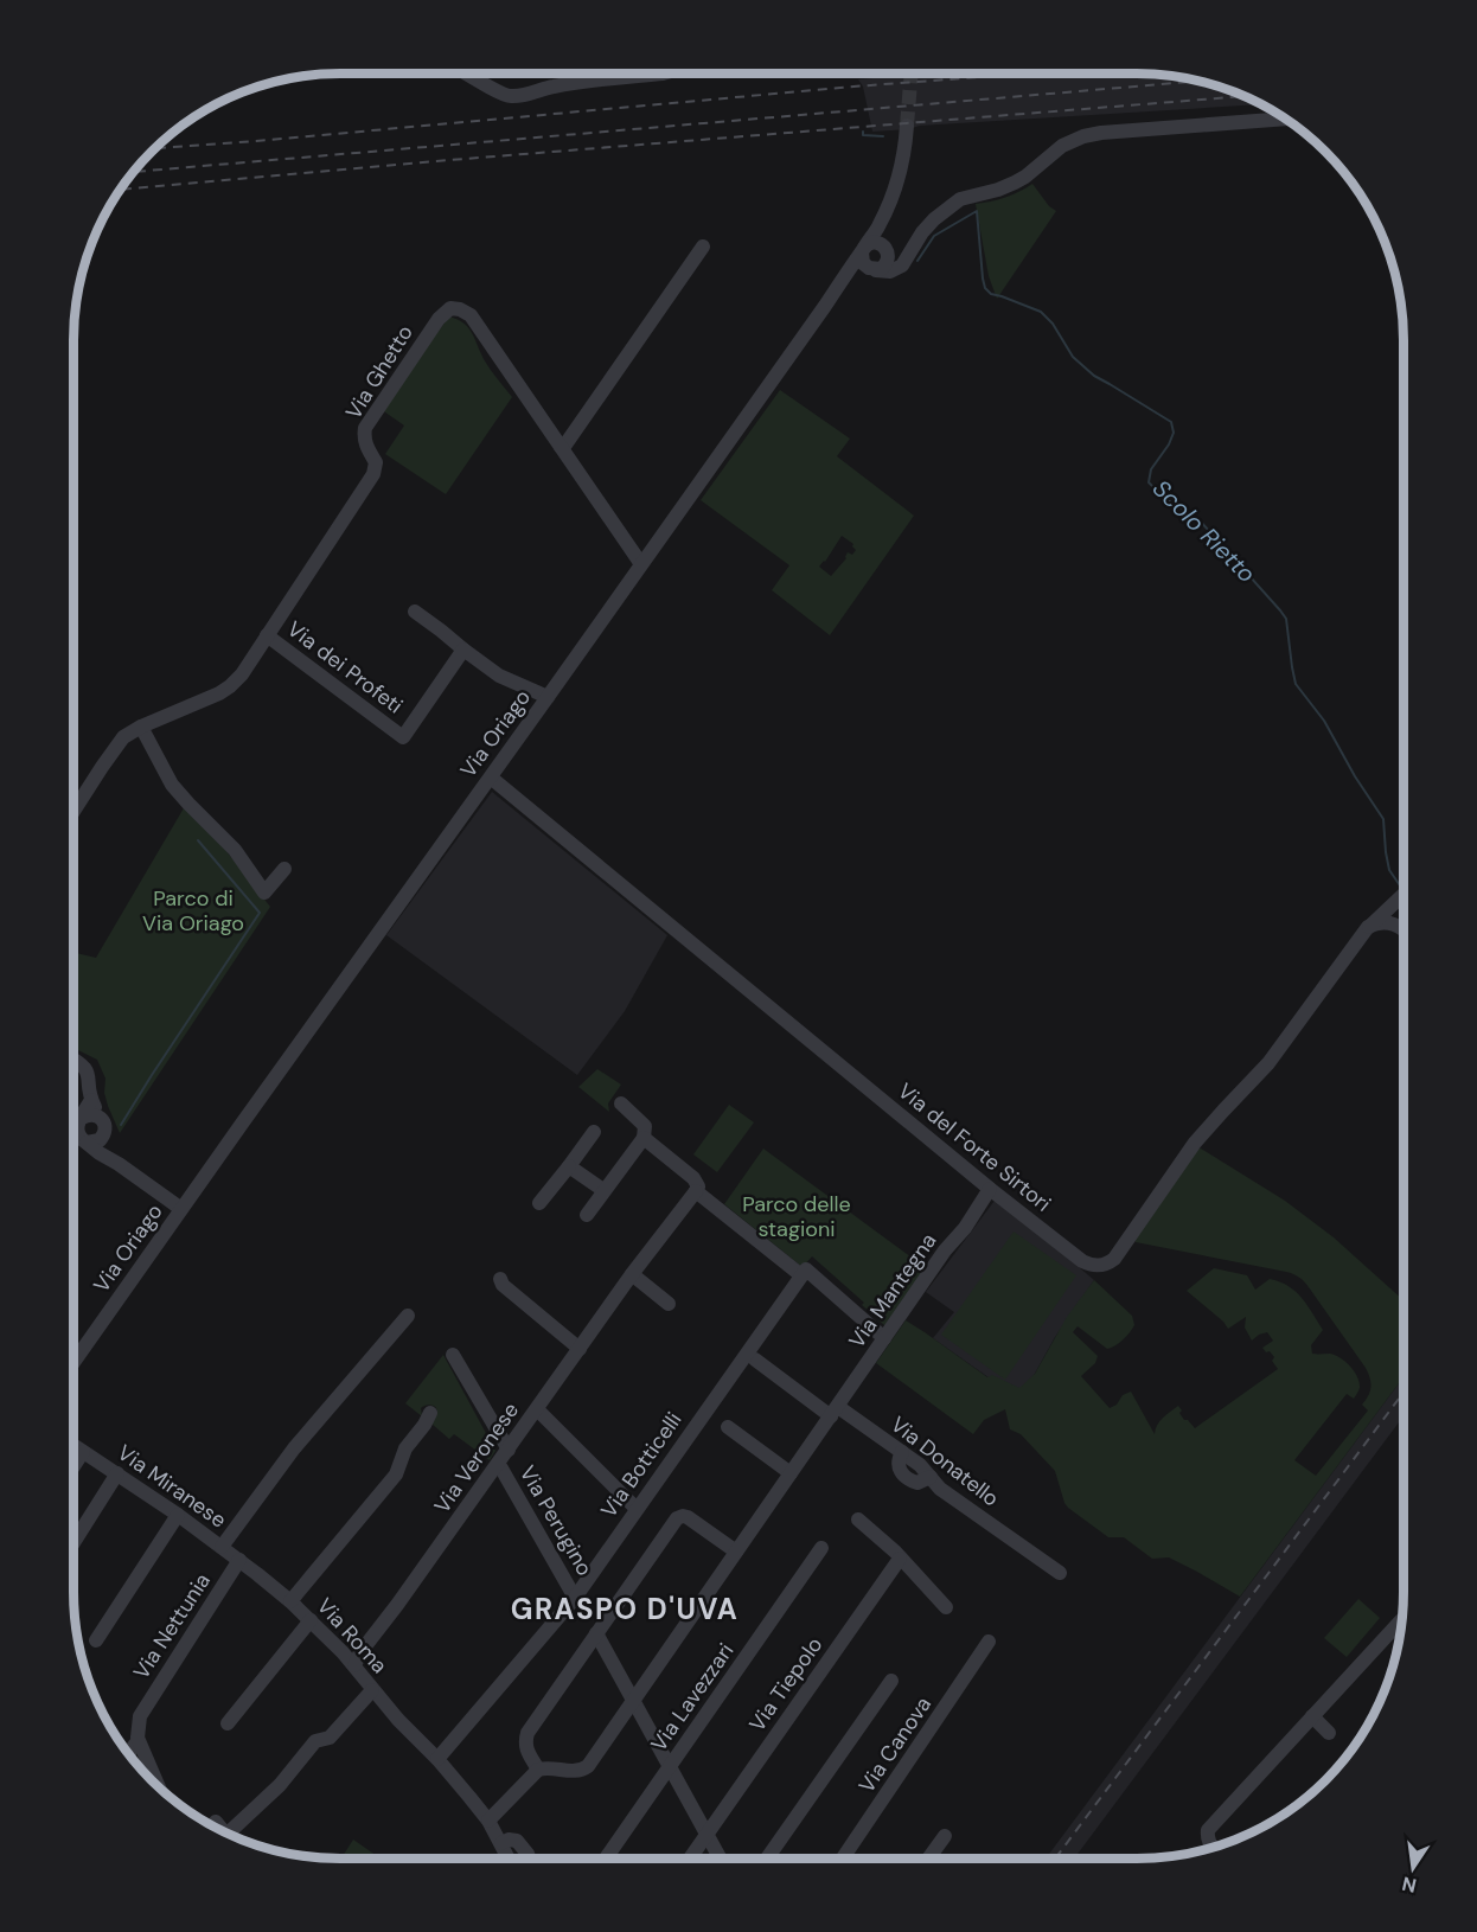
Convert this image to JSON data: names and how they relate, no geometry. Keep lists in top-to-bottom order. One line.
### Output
{"streets":{"street":["Via Ghetto","Via dei Profeti","Via Oriago","Via del Forte Sirtori","Via Mantegna","Via Veronese","Via Donatello","Via Botticelli","Via Miranese","Via Perugino","Via Nettunia","Via Roma","Via Tiepolo","Via Lavezzari","Via Canova"]},"crossings":[["Via Ghetto","Via dei Profeti"],["Via Ghetto","Via Oriago"],["Via Oriago","Via del Forte Sirtori"],["Via del Forte Sirtori","Via Mantegna"],["Via Mantegna","Via Donatello"],["Via Veronese","Via Perugino"],["Via Veronese","Via Roma"],["Via Botticelli","Via Perugino"],["Via Botticelli","Via Roma"],["Via Miranese","Via Nettunia"],["Via Miranese","Via Roma"]],"districts":["GRASPO D'UVA"],"water":["Scolo Rietto"],"parks":["Parco di Via Oriago","Parco delle stagioni"],"north":"bottom"}
